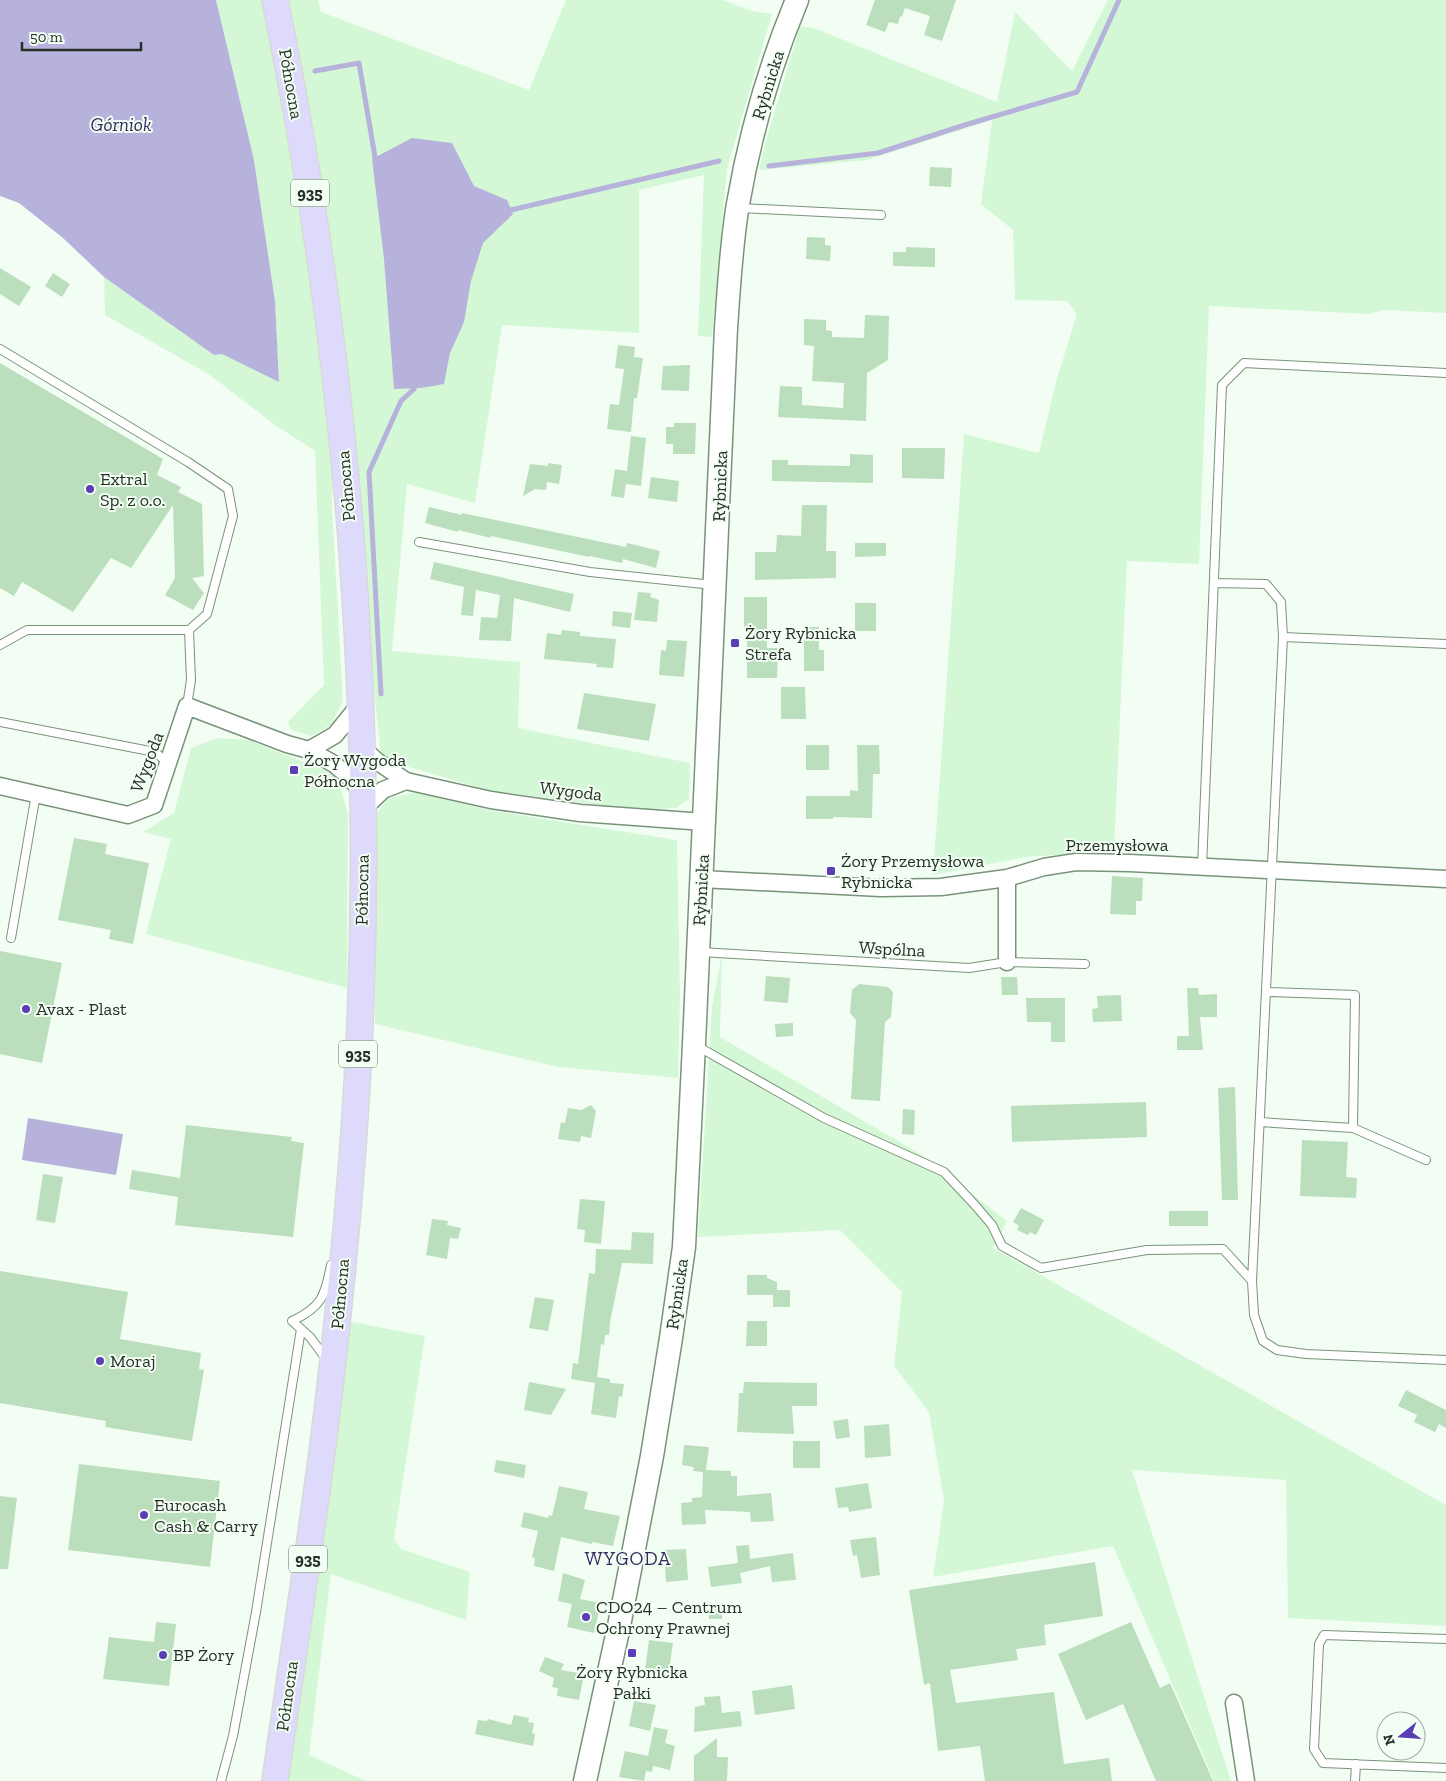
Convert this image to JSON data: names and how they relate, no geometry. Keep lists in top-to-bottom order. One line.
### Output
{"streets":{"main road":["Północna","935"],"street":["Rybnicka","Wygoda","Przemysłowa"],"lane":["Wspólna"]},"crossings":[["Rybnicka","Wygoda"],["Rybnicka","Przemysłowa"],["Rybnicka","Wspólna"]],"districts":["WYGODA"],"water":["Górniok"],"places":{"other":["Extral Sp. z o.o.","Avax - Plast","Moraj","Eurocash Cash & Carry","CDO24 – Centrum Ochrony Prawnej","BP Żory"],"transit":["Żory Rybnicka Strefa","Żory Wygoda Północna","Żory Przemysłowa Rybnicka","Żory Rybnicka Pałki"]},"scale_bar":"50 m","north":"left"}
